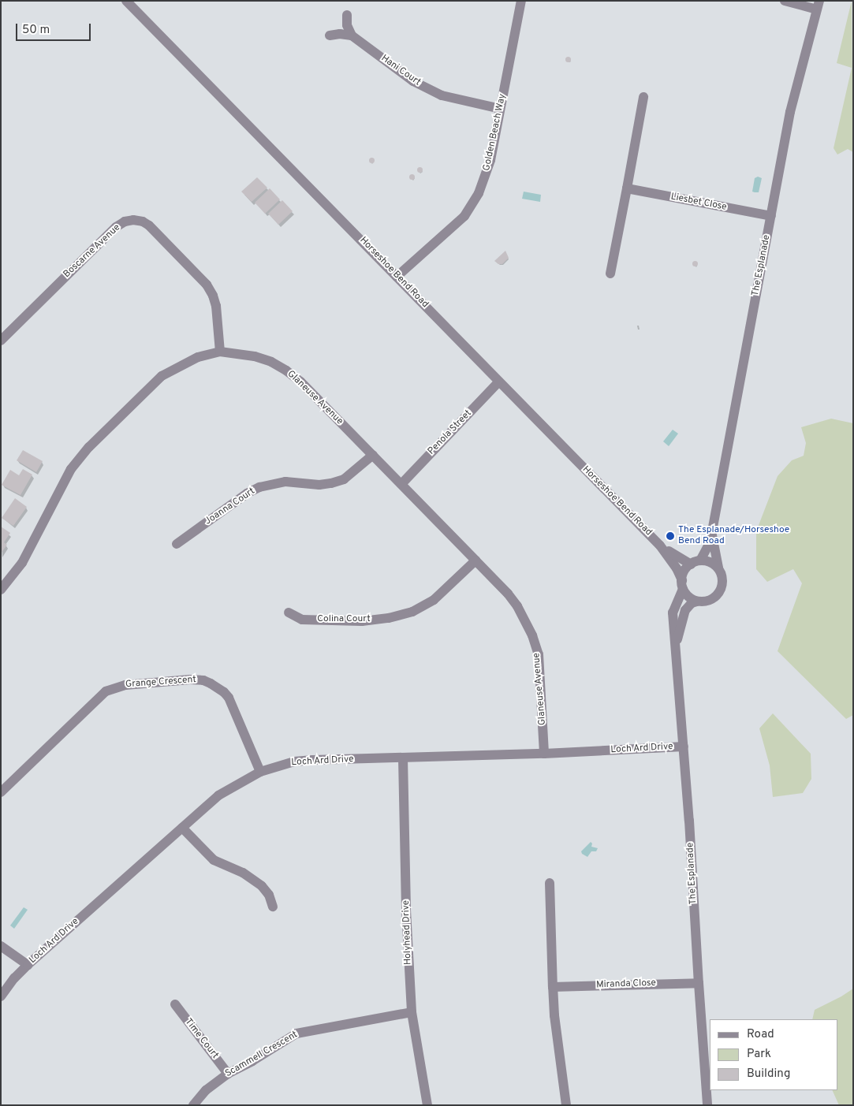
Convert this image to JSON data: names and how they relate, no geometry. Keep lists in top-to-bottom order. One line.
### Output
{"streets":{"street":["Hani Court","Golden Beach Way","Liesbet Close","Boscarne Avenue","The Esplanade","Horseshoe Bend Road","Glaneuse Avenue","Penola Street","Joanna Court","Colina Court","Grange Crescent","Loch Ard Drive","Holyhead Drive","Miranda Close","Time Court","Scammell Crescent"]},"crossings":[["Hani Court","Golden Beach Way"],["Golden Beach Way","Horseshoe Bend Road"],["Liesbet Close","The Esplanade"],["Boscarne Avenue","Glaneuse Avenue"],["The Esplanade","Horseshoe Bend Road"],["The Esplanade","Loch Ard Drive"],["The Esplanade","Miranda Close"],["Horseshoe Bend Road","Penola Street"],["Glaneuse Avenue","Penola Street"],["Glaneuse Avenue","Joanna Court"],["Glaneuse Avenue","Colina Court"],["Glaneuse Avenue","Loch Ard Drive"],["Grange Crescent","Loch Ard Drive"],["Loch Ard Drive","Holyhead Drive"],["Holyhead Drive","Scammell Crescent"],["Time Court","Scammell Crescent"]],"places":["The Esplanade/Horseshoe Bend Road"],"legend":["Road","Park","Building"],"scale_bar":"50 m"}
